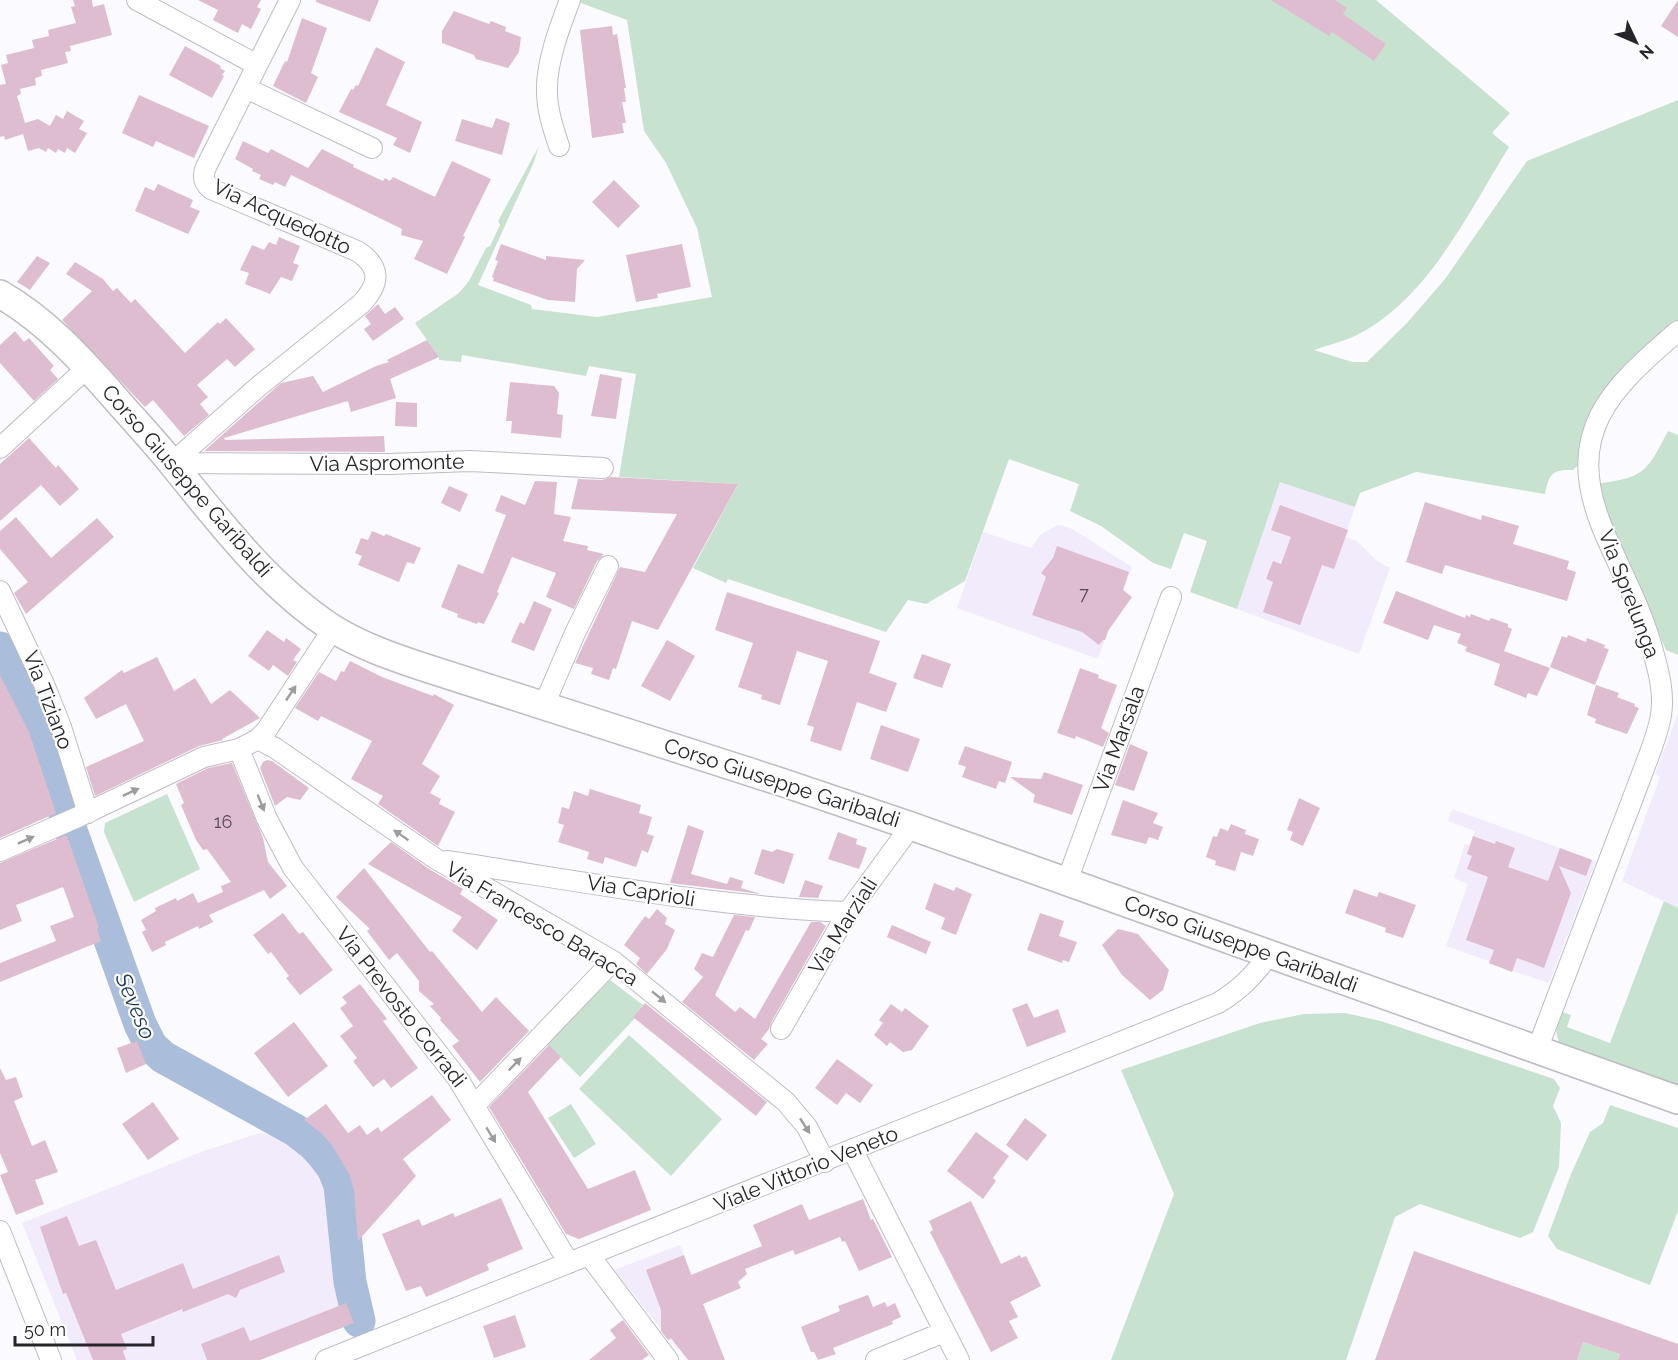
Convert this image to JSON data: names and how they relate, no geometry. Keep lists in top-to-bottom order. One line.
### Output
{"streets":{"main road":["Corso Giuseppe Garibaldi"],"street":["Via Acquedotto","Via Aspromonte","Via Sprelunga","Via Tiziano","Via Marsala","Via Caprioli","Via Francesco Baracca","Via Marziali","Via Prevosto Corradi","Viale Vittorio Veneto"]},"crossings":[["Via Acquedotto","Via Aspromonte"],["Via Acquedotto","Corso Giuseppe Garibaldi"],["Via Aspromonte","Corso Giuseppe Garibaldi"],["Corso Giuseppe Garibaldi","Via Sprelunga"],["Corso Giuseppe Garibaldi","Via Marsala"],["Corso Giuseppe Garibaldi","Via Marziali"],["Corso Giuseppe Garibaldi","Viale Vittorio Veneto"],["Via Caprioli","Via Francesco Baracca"],["Via Caprioli","Via Marziali"],["Via Francesco Baracca","Viale Vittorio Veneto"],["Via Prevosto Corradi","Viale Vittorio Veneto"]],"one_way":["Via Prevosto Corradi"],"water":["Seveso"],"house_numbers":["7","16"],"scale_bar":"50 m","north":"bottom right"}
